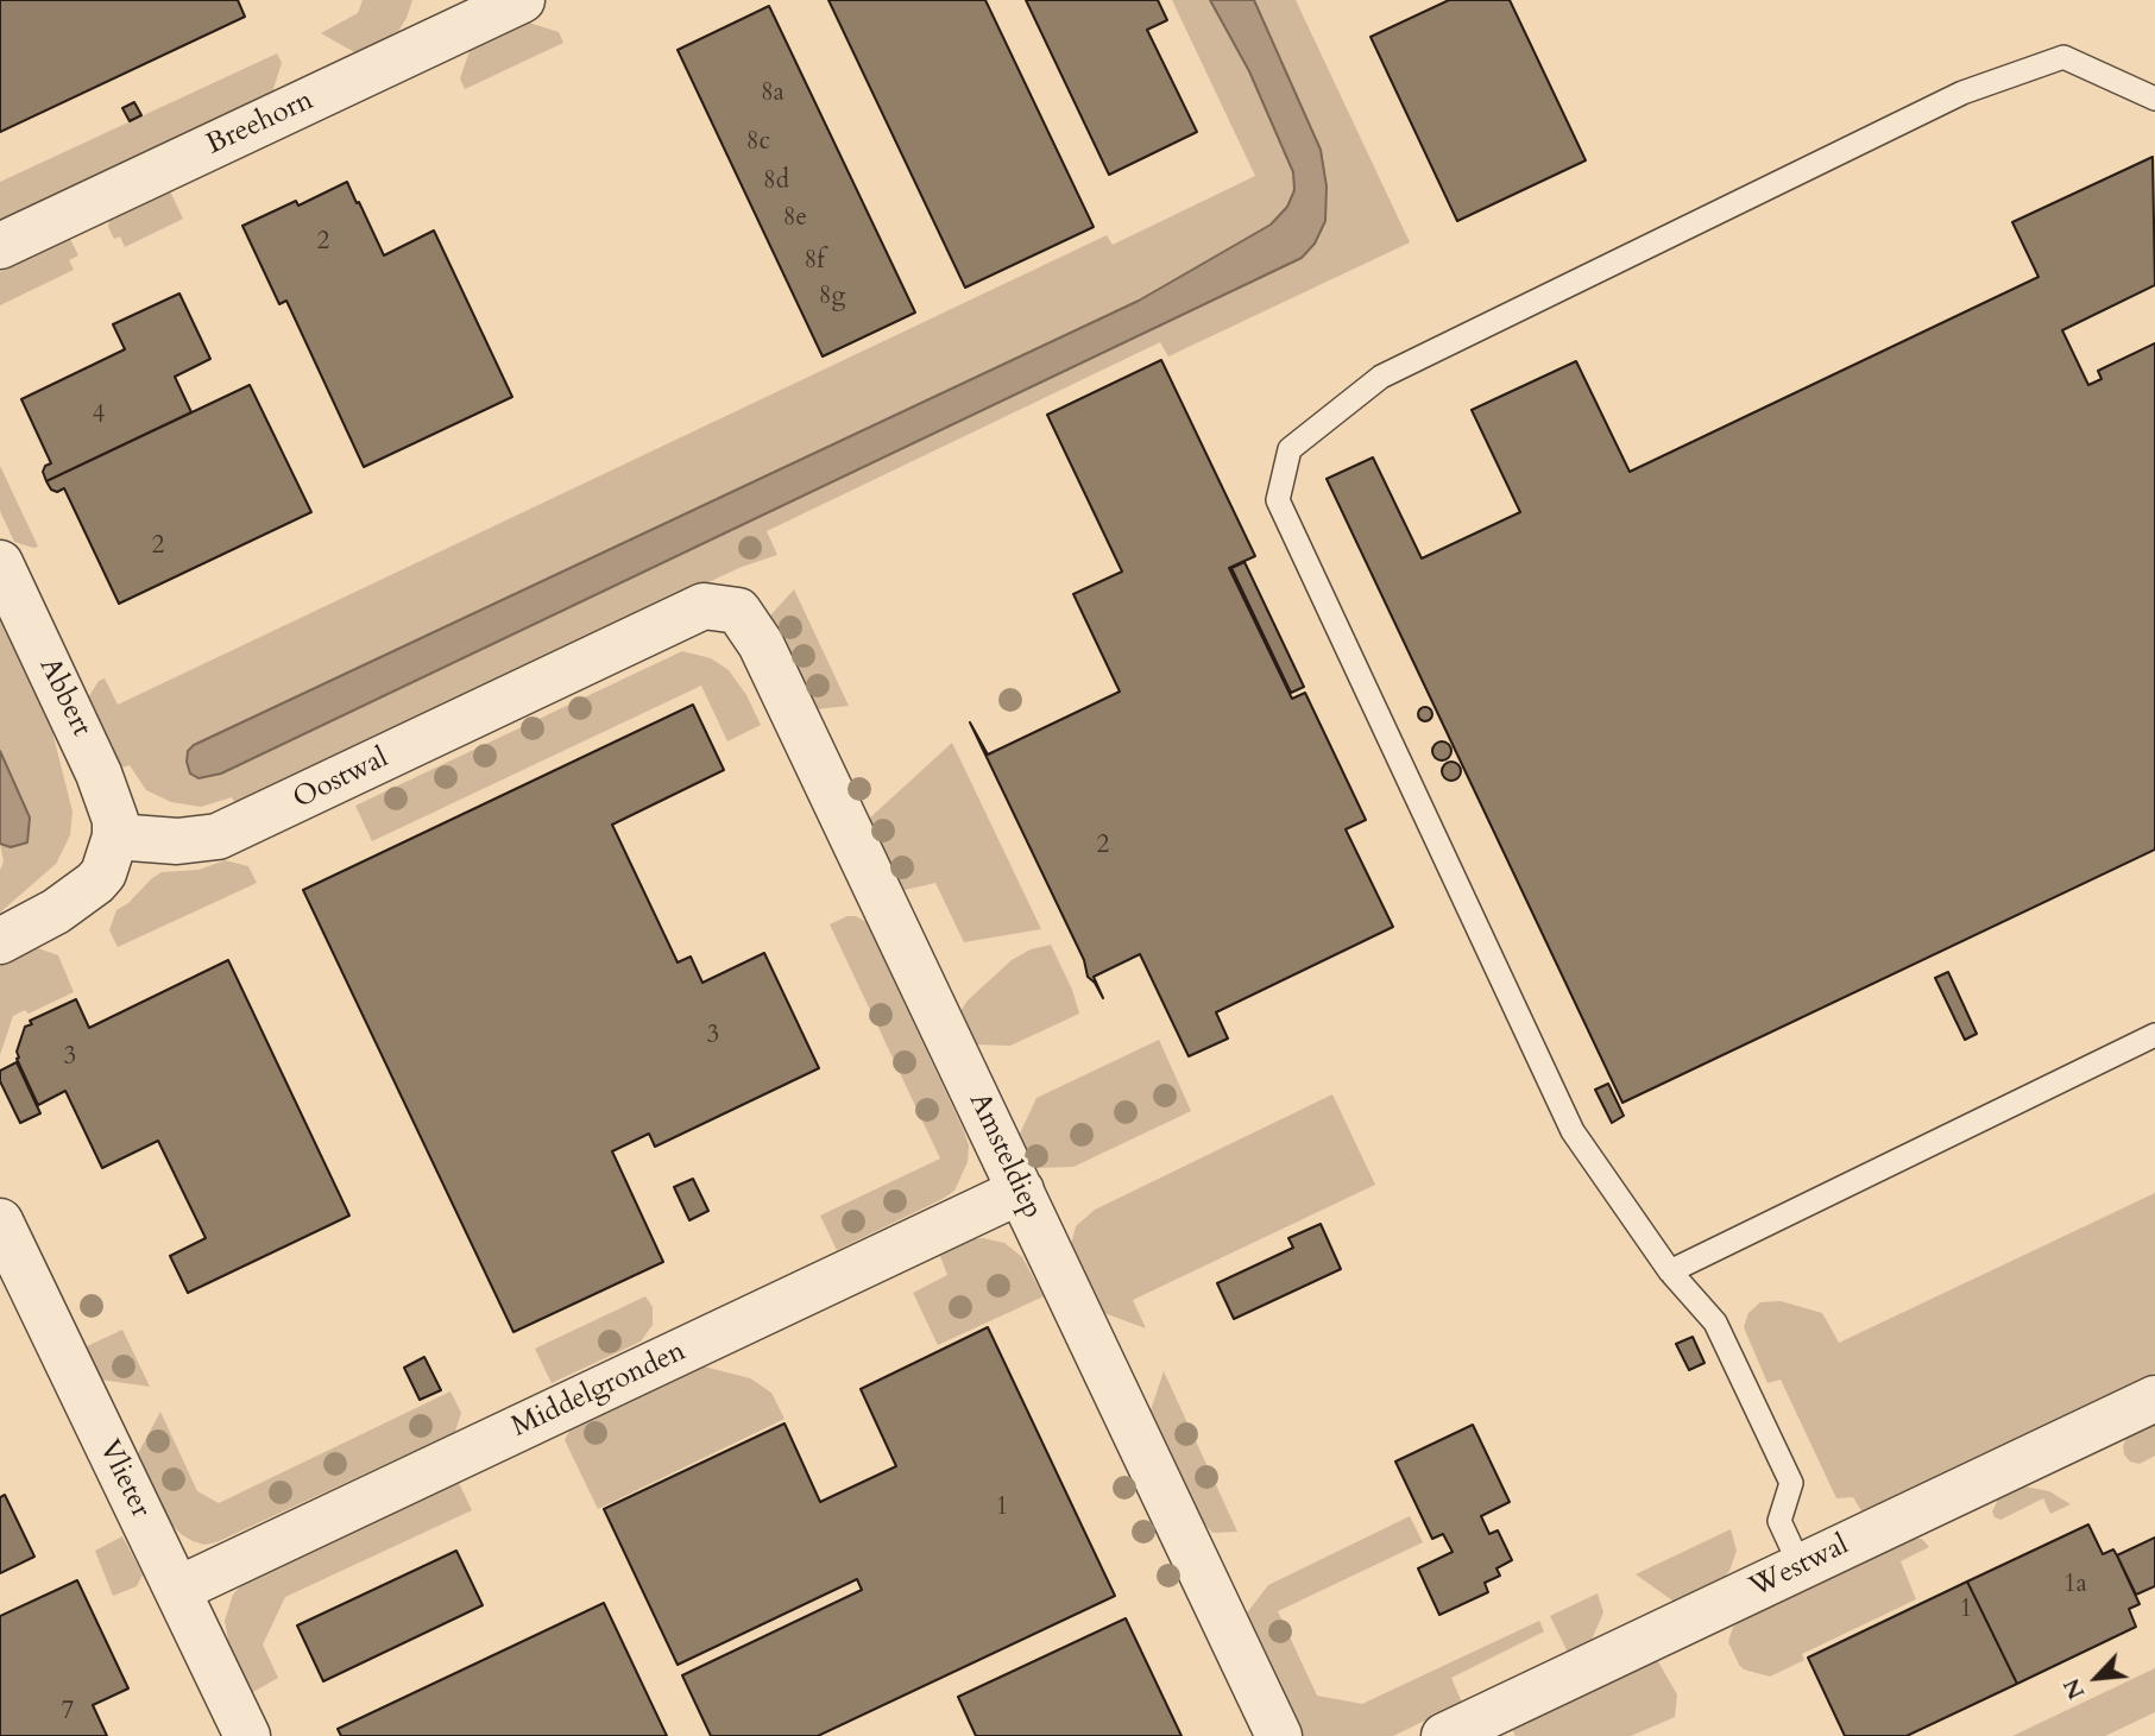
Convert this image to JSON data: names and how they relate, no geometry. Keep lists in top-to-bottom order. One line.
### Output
{"streets":{"street":["Breehorn","Abbert","Oostwal","Amsteldiep","Middelgronden","Vlieter","Westwal"]},"crossings":[["Abbert","Oostwal"],["Oostwal","Amsteldiep"],["Amsteldiep","Middelgronden"],["Middelgronden","Vlieter"]],"house_numbers":["8a","8c","8d","8e","2","8f","8g","4","2","2","3","3","1","1a","1","7"],"north":"bottom left"}
